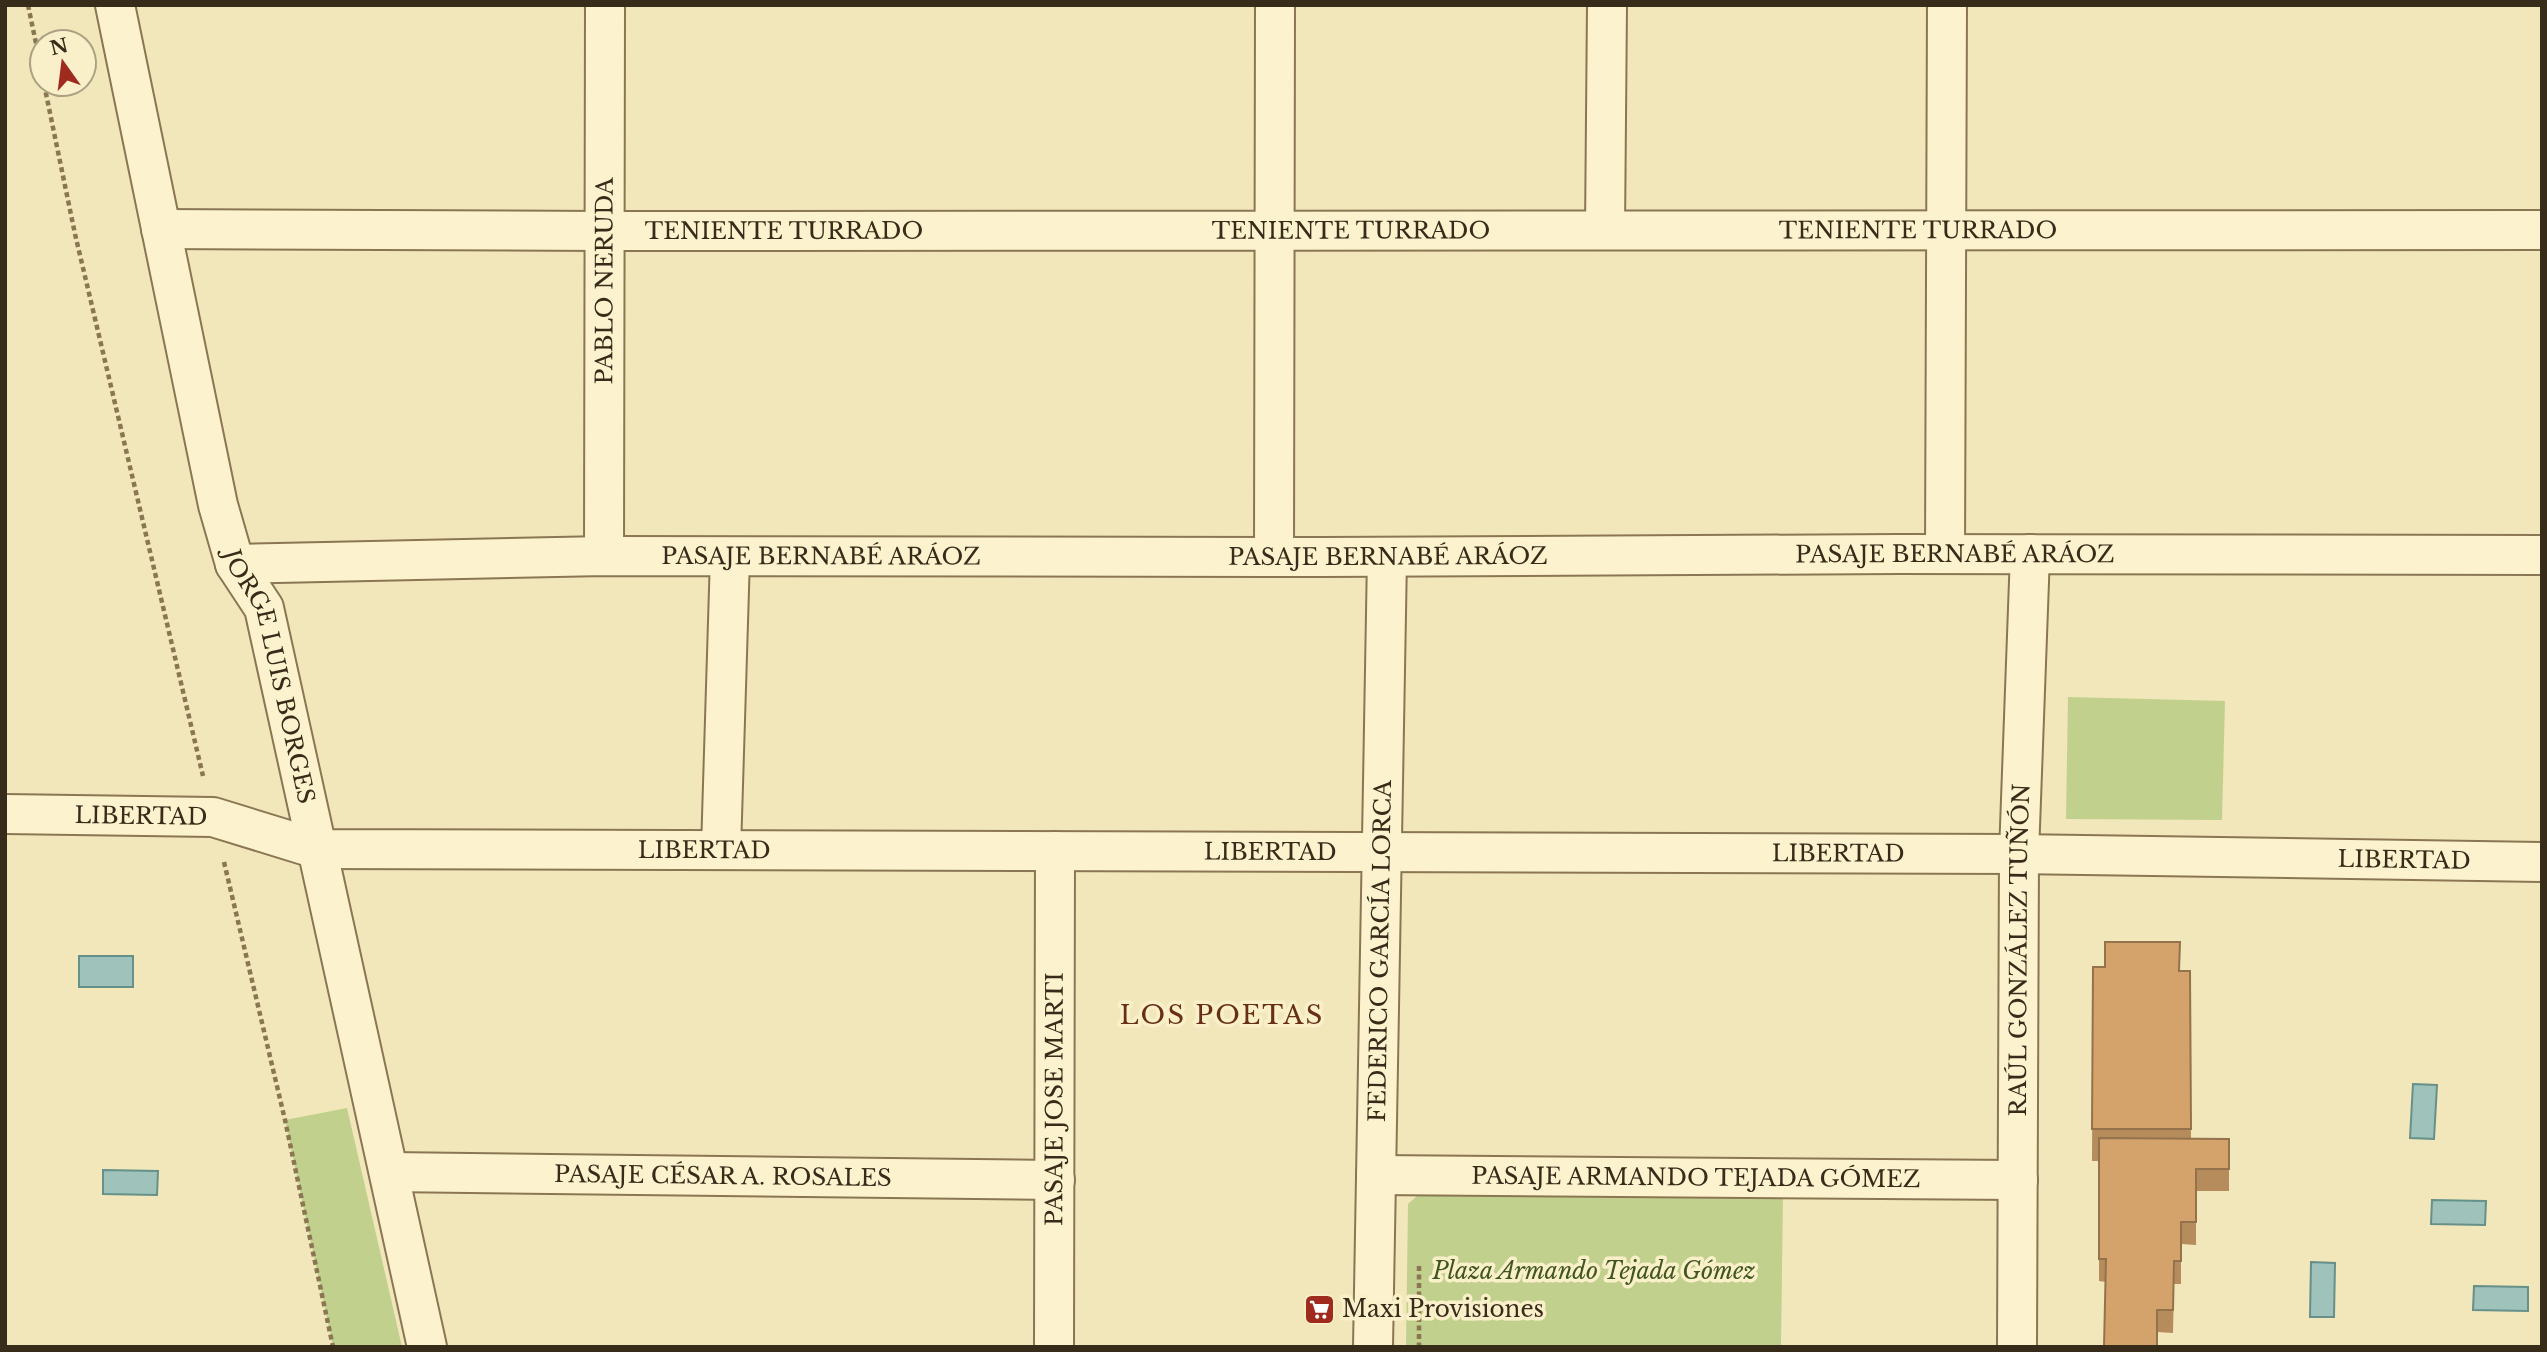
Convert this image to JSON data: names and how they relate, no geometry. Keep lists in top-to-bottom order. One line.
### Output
{"streets":{"street":["TENIENTE TURRADO","PABLO NERUDA","PASAJE BERNABÉ ARÁOZ","JORGE LUIS BORGES","LIBERTAD","RAÚL GONZÁLEZ TUÑÓN","FEDERICO GARCÍA LORCA","PASAJE JOSE MARTI","PASAJE CÉSAR A. ROSALES","PASAJE ARMANDO TEJADA GÓMEZ"]},"crossings":[["TENIENTE TURRADO","PABLO NERUDA"],["TENIENTE TURRADO","JORGE LUIS BORGES"],["PABLO NERUDA","PASAJE BERNABÉ ARÁOZ"],["PASAJE BERNABÉ ARÁOZ","JORGE LUIS BORGES"],["PASAJE BERNABÉ ARÁOZ","RAÚL GONZÁLEZ TUÑÓN"],["PASAJE BERNABÉ ARÁOZ","FEDERICO GARCÍA LORCA"],["JORGE LUIS BORGES","LIBERTAD"],["JORGE LUIS BORGES","PASAJE CÉSAR A. ROSALES"],["LIBERTAD","RAÚL GONZÁLEZ TUÑÓN"],["LIBERTAD","FEDERICO GARCÍA LORCA"],["LIBERTAD","PASAJE JOSE MARTI"],["RAÚL GONZÁLEZ TUÑÓN","PASAJE ARMANDO TEJADA GÓMEZ"],["FEDERICO GARCÍA LORCA","PASAJE ARMANDO TEJADA GÓMEZ"],["PASAJE JOSE MARTI","PASAJE CÉSAR A. ROSALES"]],"districts":["LOS POETAS"],"parks":["Plaza Armando Tejada Gómez"],"places":{"supermarket":["Maxi Provisiones"]},"north":"top"}
